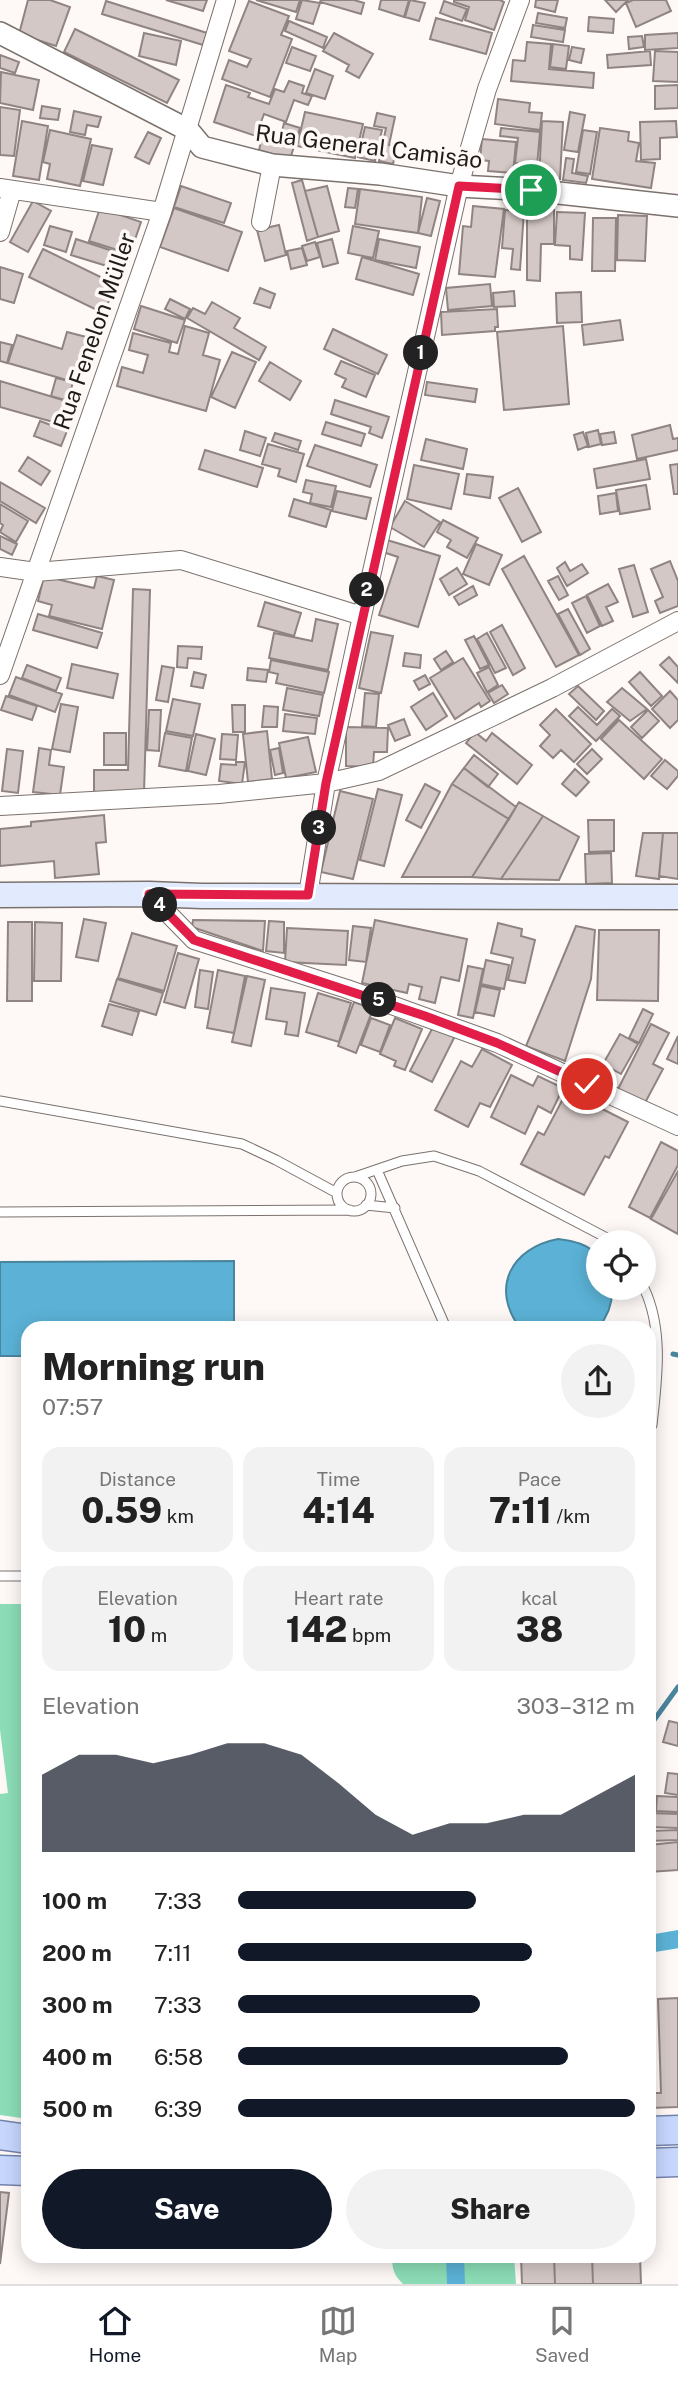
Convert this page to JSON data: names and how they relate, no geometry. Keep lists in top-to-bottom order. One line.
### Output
{"streets":{"street":["Rua General Camisão","Rua Fenelon Müller"]},"crossings":[["Rua General Camisão","Rua Fenelon Müller"]],"page":{"pins":["1","2","3","4","5"],"heading":["Morning run","07:57"],"stats":[["Distance","0.59 km"],["Time","4:14"],["Pace","7:11 /km"],["Elevation","10 m"],["Heart rate","142 bpm"],["kcal","38"]],"chart":["Elevation","303–312 m"],"list":[{"name":"100 m","note":"7:33"},{"name":"200 m","note":"7:11"},{"name":"300 m","note":"7:33"},{"name":"400 m","note":"6:58"},{"name":"500 m","note":"6:39"}],"buttons":["Save","Share"],"tabs":["Home","Map","Saved"]}}
